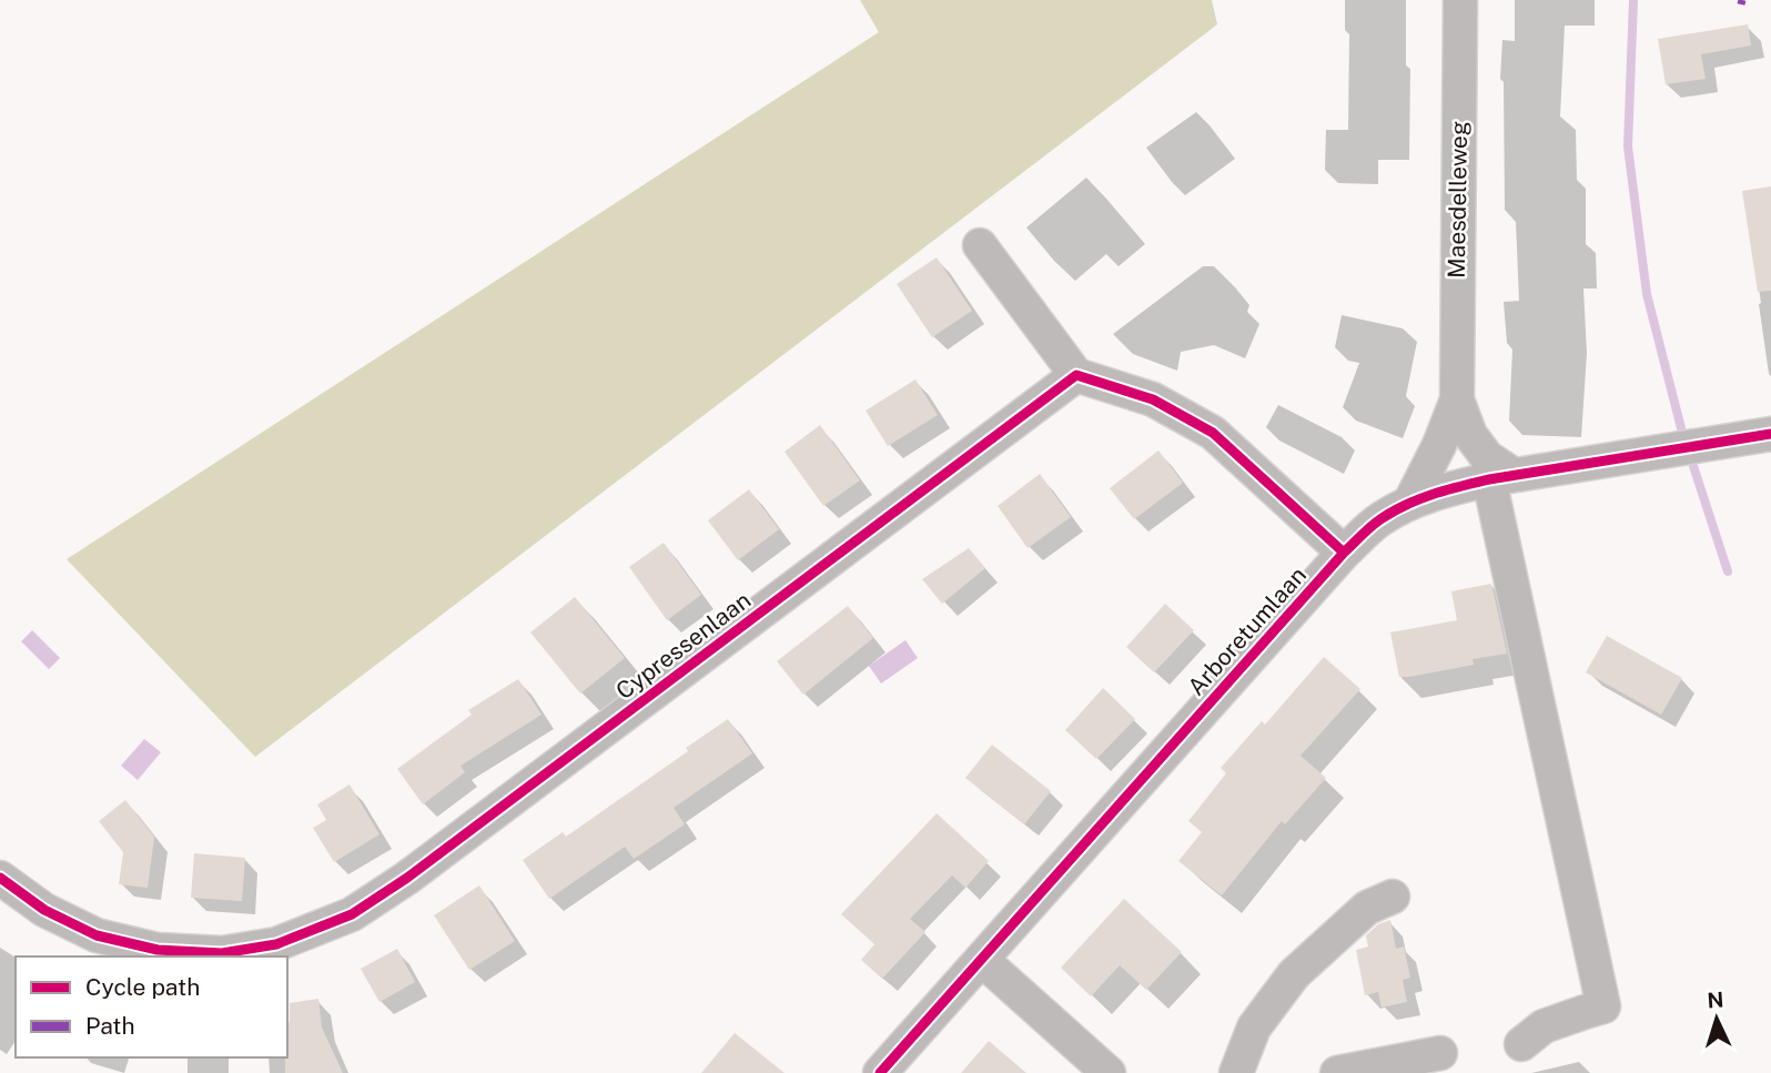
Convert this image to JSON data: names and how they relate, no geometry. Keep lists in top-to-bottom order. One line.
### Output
{"streets":{"street":["Maesdelleweg","Arboretumlaan","Cypressenlaan"]},"crossings":[["Maesdelleweg","Arboretumlaan"]],"legend":["Cycle path","Path"],"north":"top"}
